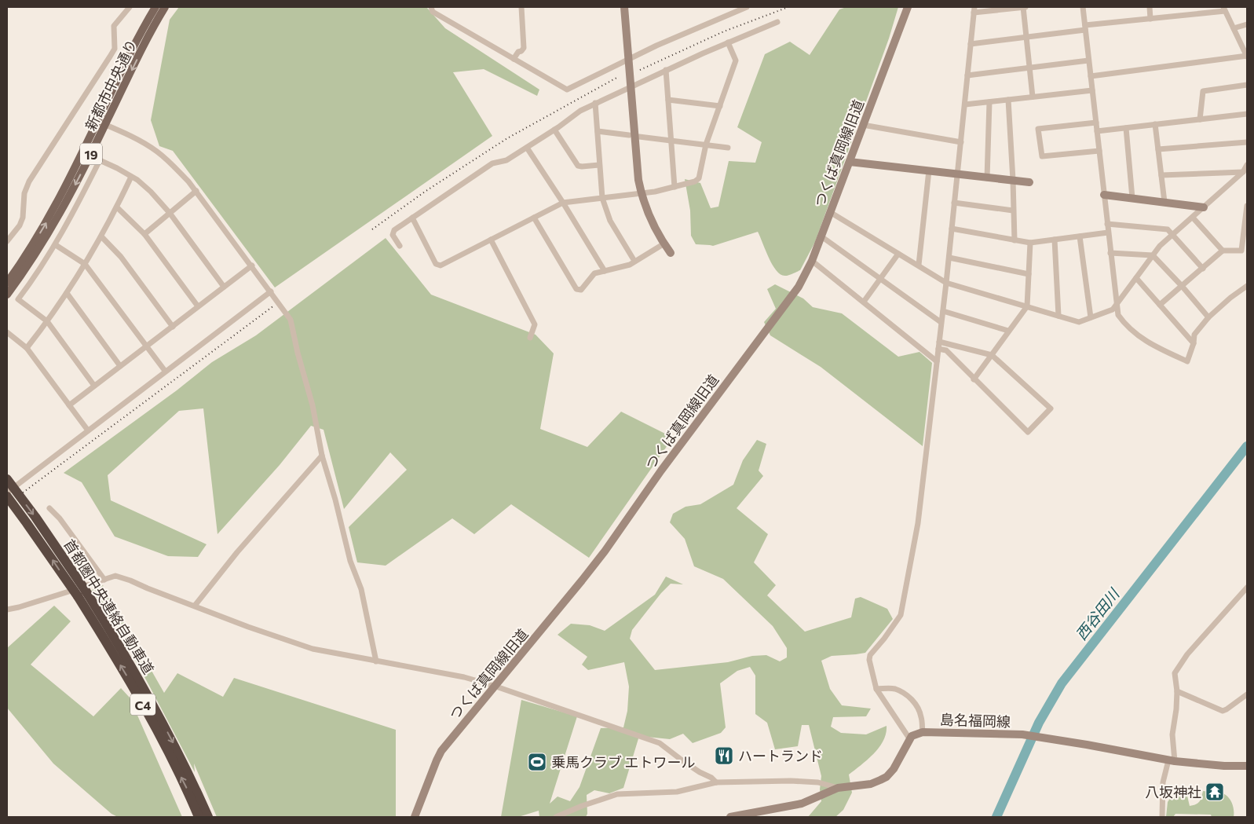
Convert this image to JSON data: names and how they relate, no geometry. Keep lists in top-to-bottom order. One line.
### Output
{"streets":{"highway":["首都圏中央連絡自動車道","C4"],"main road":["新都市中央通り","19"],"street":["つくば真岡線旧道","島名福岡線"]},"water":["西谷田川"],"places":{"restaurant":["ハートランド"],"sports":["乗馬クラブ エトワール"],"temple":["八坂神社"]}}
